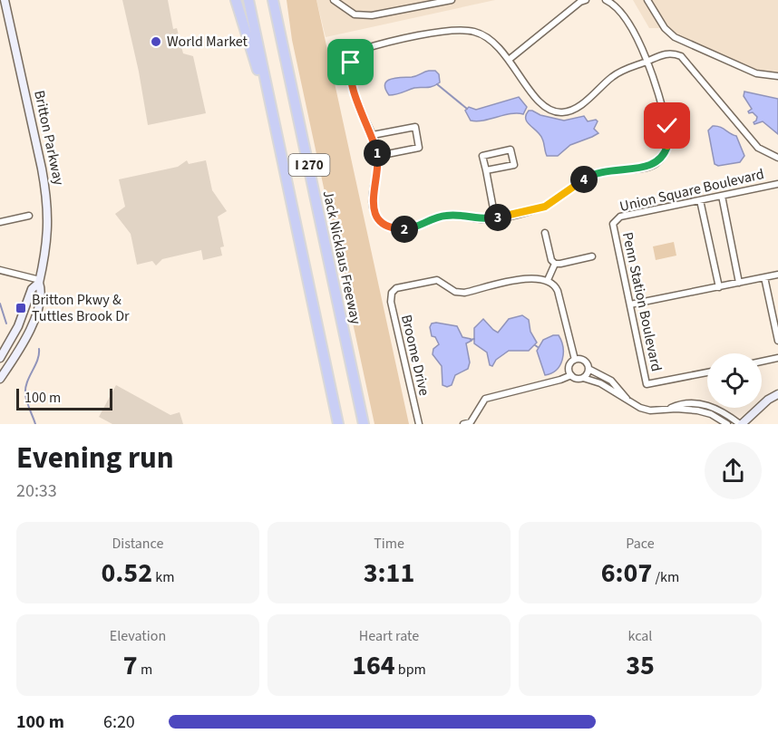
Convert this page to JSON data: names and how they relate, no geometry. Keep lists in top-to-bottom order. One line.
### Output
{"streets":{"highway":["I 270","Jack Nicklaus Freeway"],"main road":["Britton Parkway"],"street":["Union Square Boulevard","Penn Station Boulevard","Broome Drive"]},"crossings":[["Union Square Boulevard","Penn Station Boulevard"]],"places":{"other":["World Market"],"transit":["Britton Pkwy & Tuttles Brook Dr"]},"scale_bar":"100 m","page":{"pins":["1","4","3","2"],"scale":"100 m","heading":["Evening run","20:33"],"stats":[["Distance","0.52 km"],["Time","3:11"],["Pace","6:07 /km"],["Elevation","7 m"],["Heart rate","164 bpm"],["kcal","35"]],"list":[{"name":"100 m","note":"6:20"}]}}
